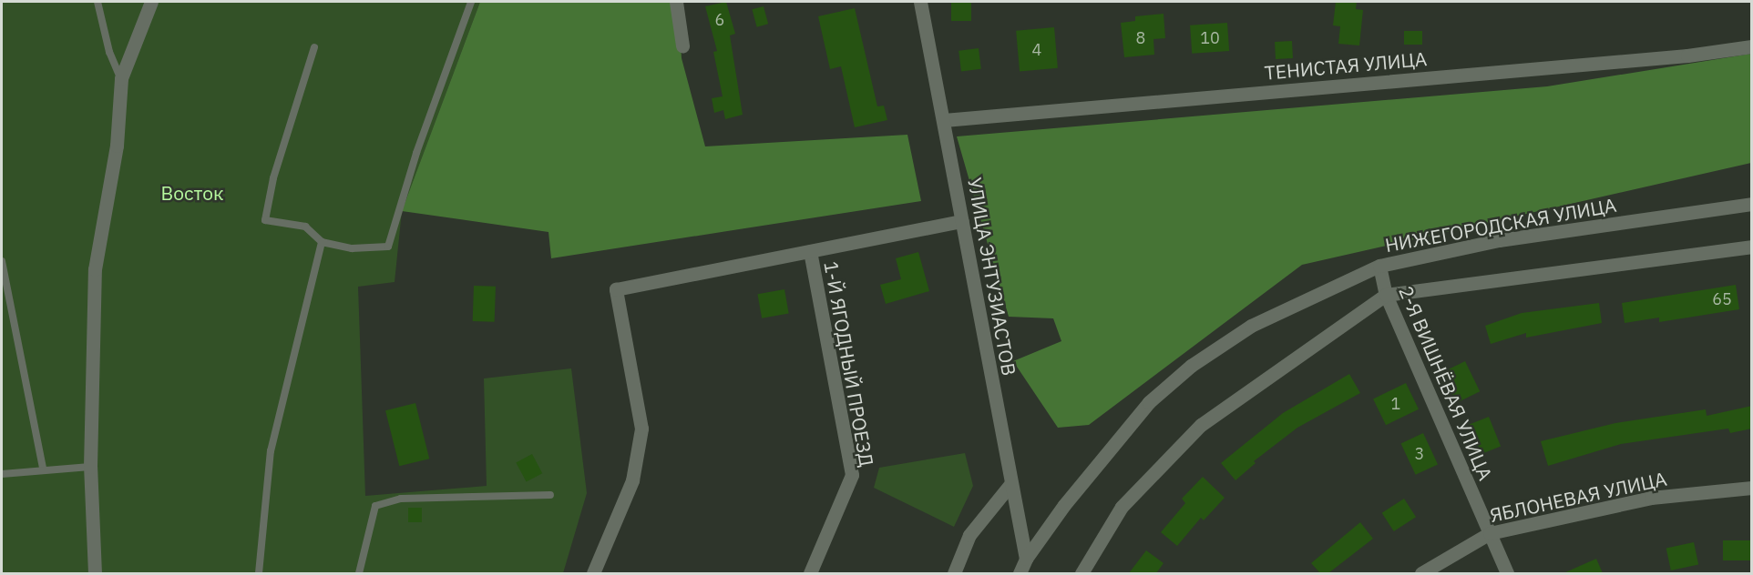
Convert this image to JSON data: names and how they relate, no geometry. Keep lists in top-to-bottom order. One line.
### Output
{"streets":{"street":["ТЕНИСТАЯ УЛИЦА","НИЖЕГОРОДСКАЯ УЛИЦА","УЛИЦА ЭНТУЗИАСТОВ","1-Й ЯГОДНЫЙ ПРОЕЗД","2-Я ВИШНЁВАЯ УЛИЦА","ЯБЛОНЕВАЯ УЛИЦА"]},"crossings":[["ТЕНИСТАЯ УЛИЦА","УЛИЦА ЭНТУЗИАСТОВ"],["НИЖЕГОРОДСКАЯ УЛИЦА","УЛИЦА ЭНТУЗИАСТОВ"],["НИЖЕГОРОДСКАЯ УЛИЦА","2-Я ВИШНЁВАЯ УЛИЦА"],["2-Я ВИШНЁВАЯ УЛИЦА","ЯБЛОНЕВАЯ УЛИЦА"]],"parks":["Восток"],"house_numbers":["6","8","10","4","65","1","3"]}
